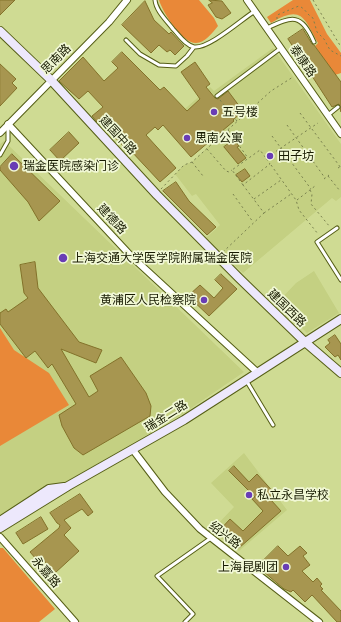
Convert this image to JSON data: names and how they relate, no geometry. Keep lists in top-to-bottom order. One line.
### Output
{"streets":{"street":["思南路","泰康路","建国中路","建德路","建国西路","瑞金二路","绍兴路","永嘉路"]},"crossings":[["思南路","建国中路"],["思南路","建德路"],["建国中路","建国西路"],["建德路","瑞金二路"],["建国西路","瑞金二路"],["瑞金二路","绍兴路"]],"places":["五号楼","思南公寓","田子坊","瑞金医院感染门诊","上海交通大学医学院附属瑞金医院","黄浦区人民检察院","私立永昌学校","上海昆剧团"]}
